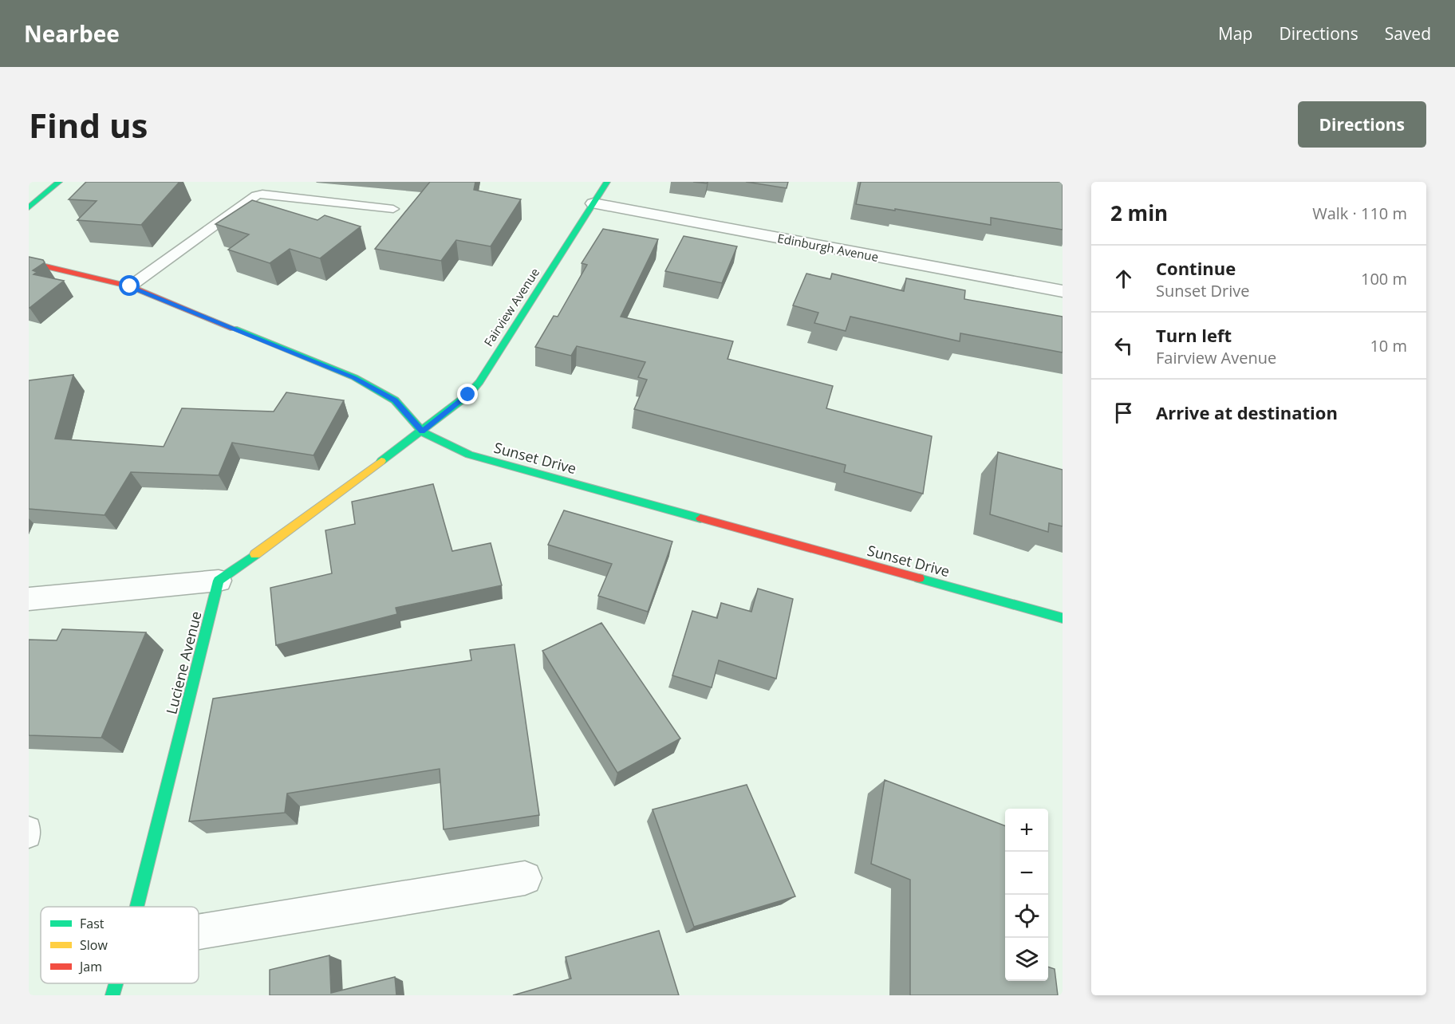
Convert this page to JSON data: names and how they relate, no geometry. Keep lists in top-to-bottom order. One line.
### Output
{"streets":{"street":["Edinburgh Avenue","Fairview Avenue","Sunset Drive","Luciene Avenue"]},"crossings":[["Edinburgh Avenue","Fairview Avenue"],["Fairview Avenue","Sunset Drive"]],"legend":["Fast","Slow","Jam"],"page":{"header":"Nearbee","nav":["Map","Directions","Saved"],"buttons":"Directions","title":"Find us","heading":["2 min","Walk · 110 m"],"list":[["Continue","Sunset Drive","100 m"],["Turn left","Fairview Avenue","10 m"],"Arrive at destination"],"map_buttons":["+","−"]}}
